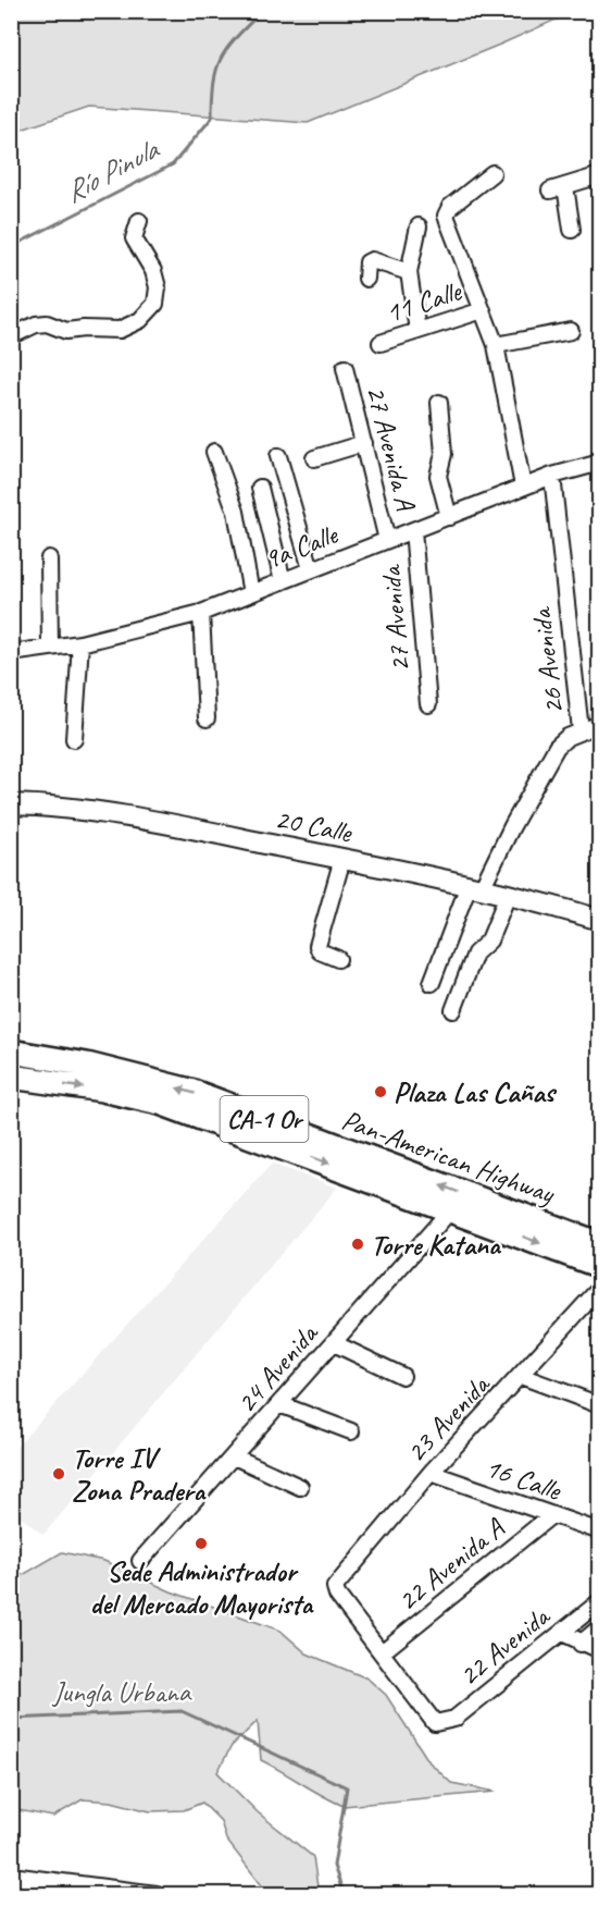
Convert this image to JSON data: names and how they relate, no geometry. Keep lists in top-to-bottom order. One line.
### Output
{"streets":{"highway":["CA-1 Or","Pan-American Highway"],"main road":["20 Calle"],"street":["11 Calle","27 Avenida A","9a Calle","27 Avenida","26 Avenida","24 Avenida","23 Avenida","16 Calle","22 Avenida A","22 Avenida"]},"crossings":[["27 Avenida A","9a Calle"],["9a Calle","27 Avenida"],["9a Calle","26 Avenida"],["26 Avenida","20 Calle"],["Pan-American Highway","24 Avenida"],["23 Avenida","16 Calle"],["23 Avenida","22 Avenida A"],["23 Avenida","22 Avenida"],["16 Calle","22 Avenida A"],["22 Avenida A","22 Avenida"]],"water":["Río Pinula"],"parks":["Jungla Urbana"],"places":["Plaza Las Cañas","Torre Katana","Torre IV Zona Pradera","Sede Administrador del Mercado Mayorista"]}
